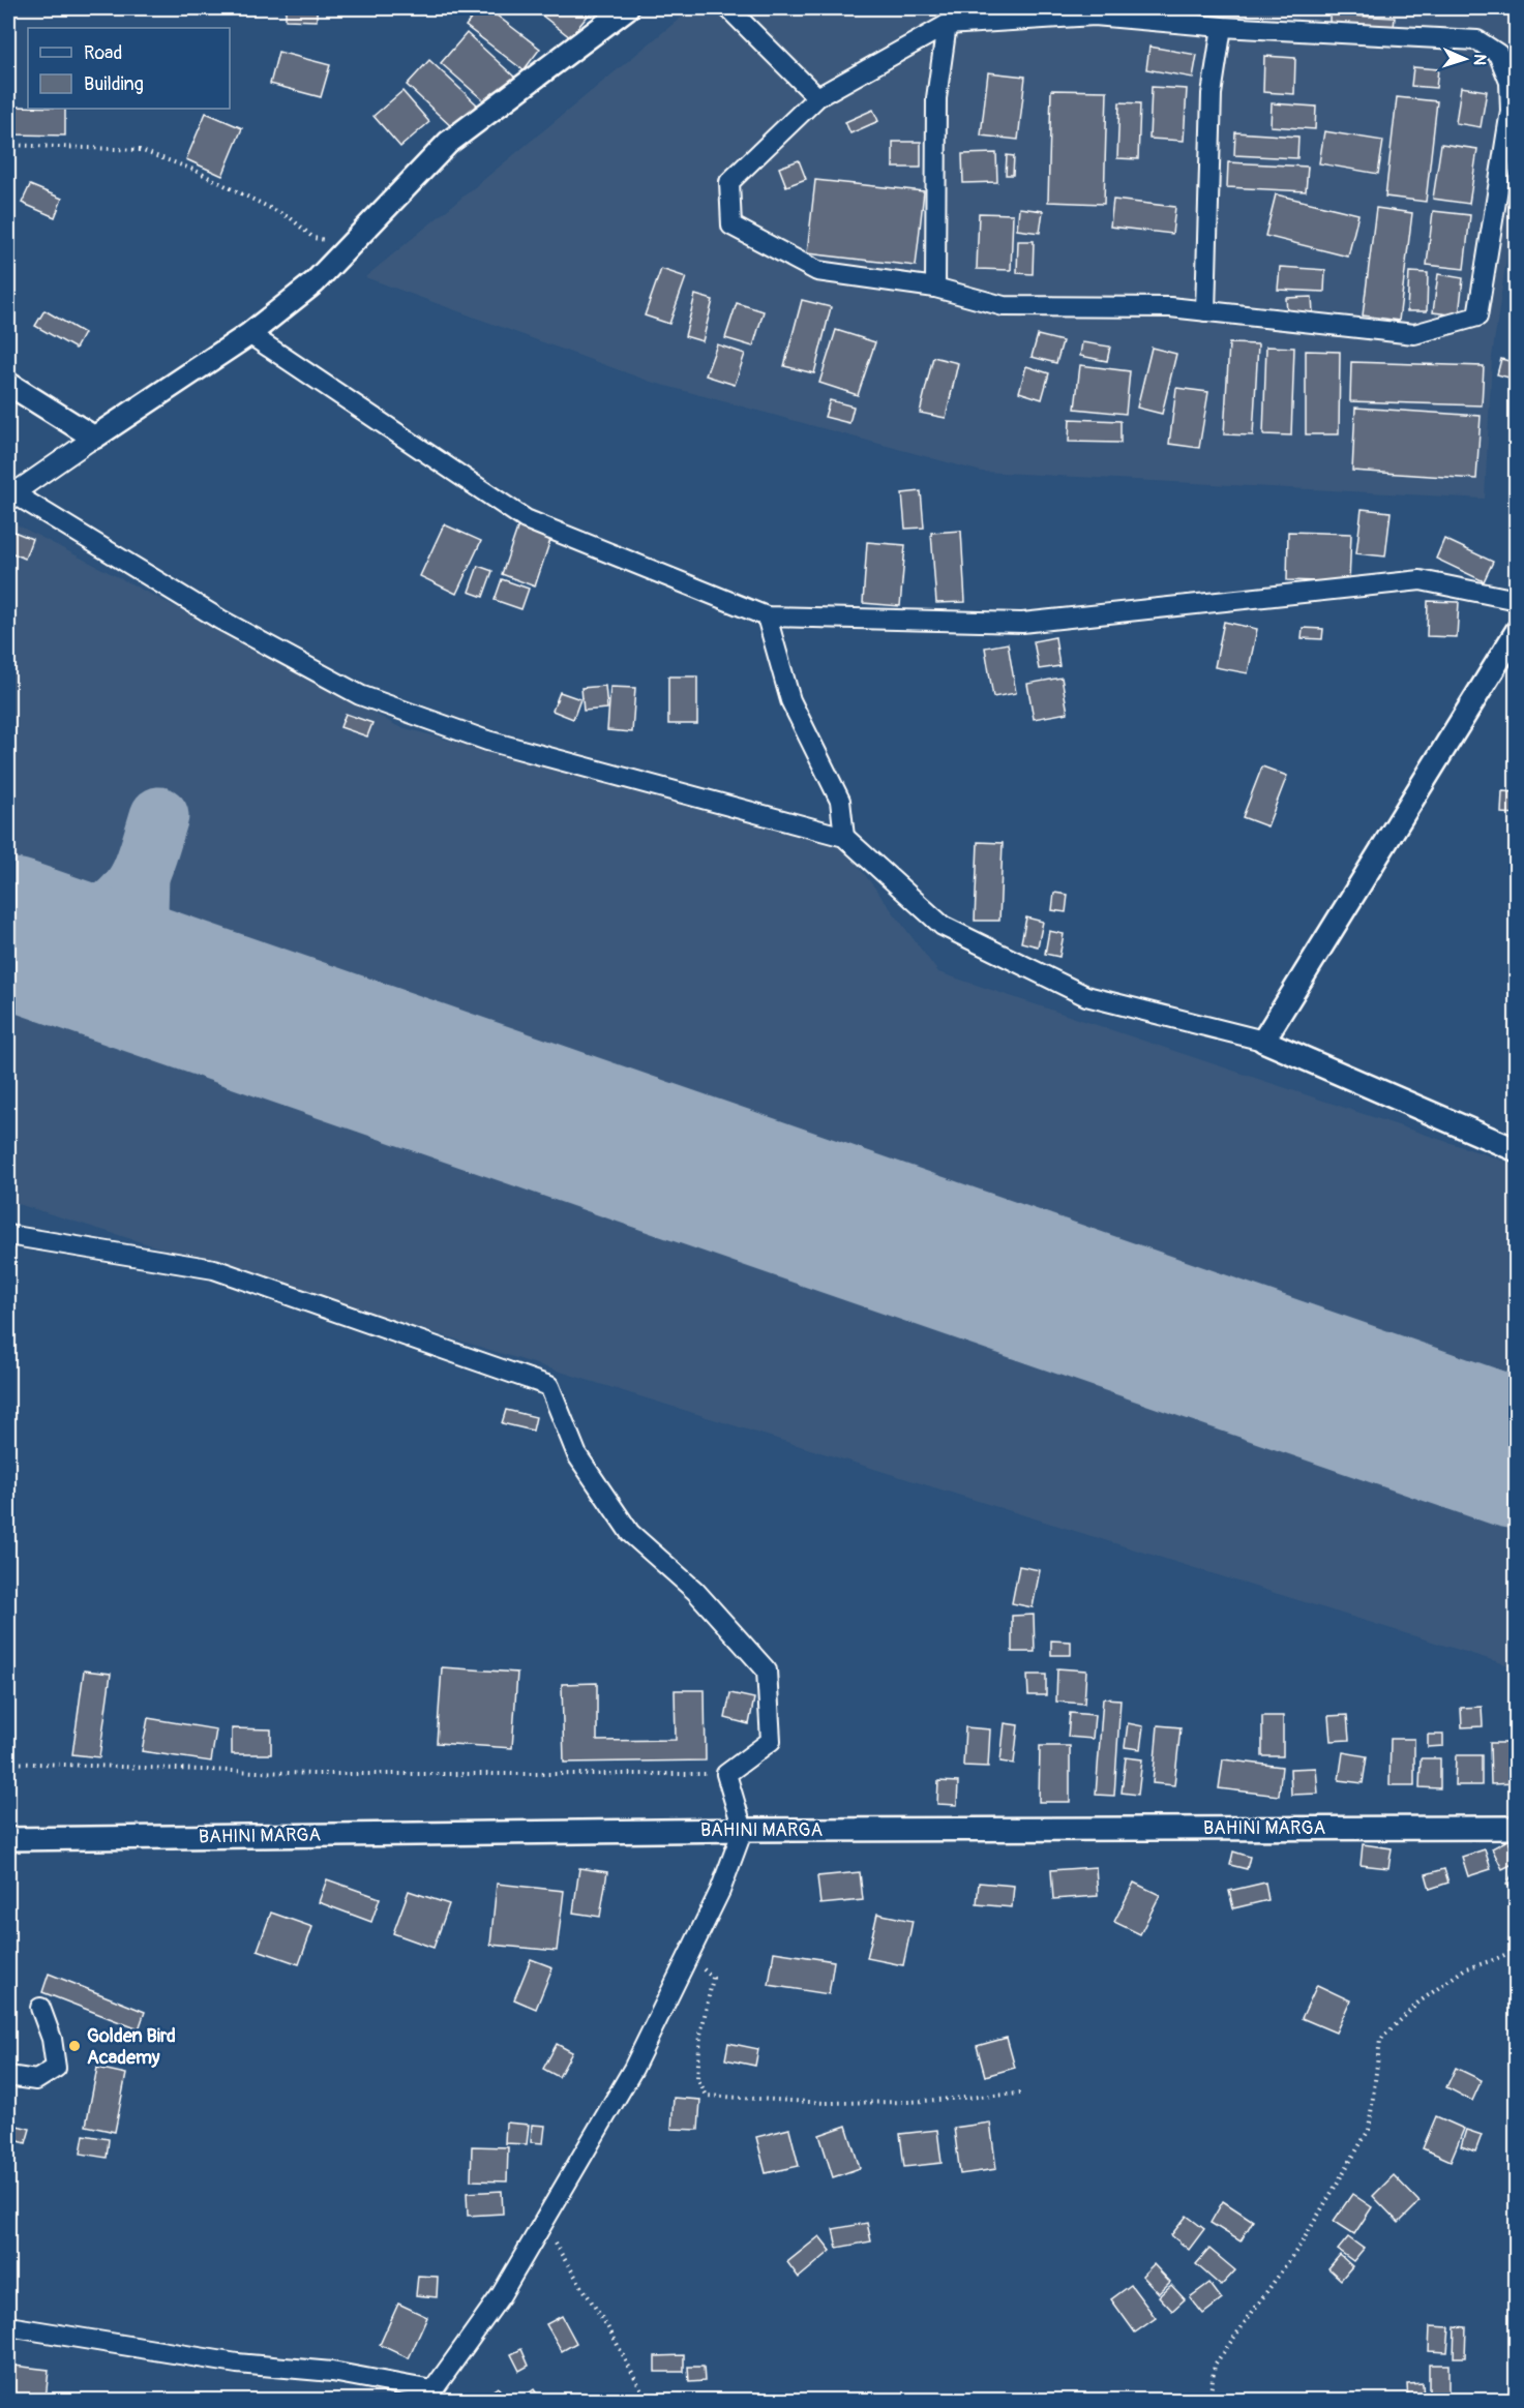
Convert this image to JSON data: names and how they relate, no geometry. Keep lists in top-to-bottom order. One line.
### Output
{"streets":{"street":["BAHINI MARGA"]},"places":["Golden Bird Academy"],"legend":["Road","Building"],"north":"right"}
